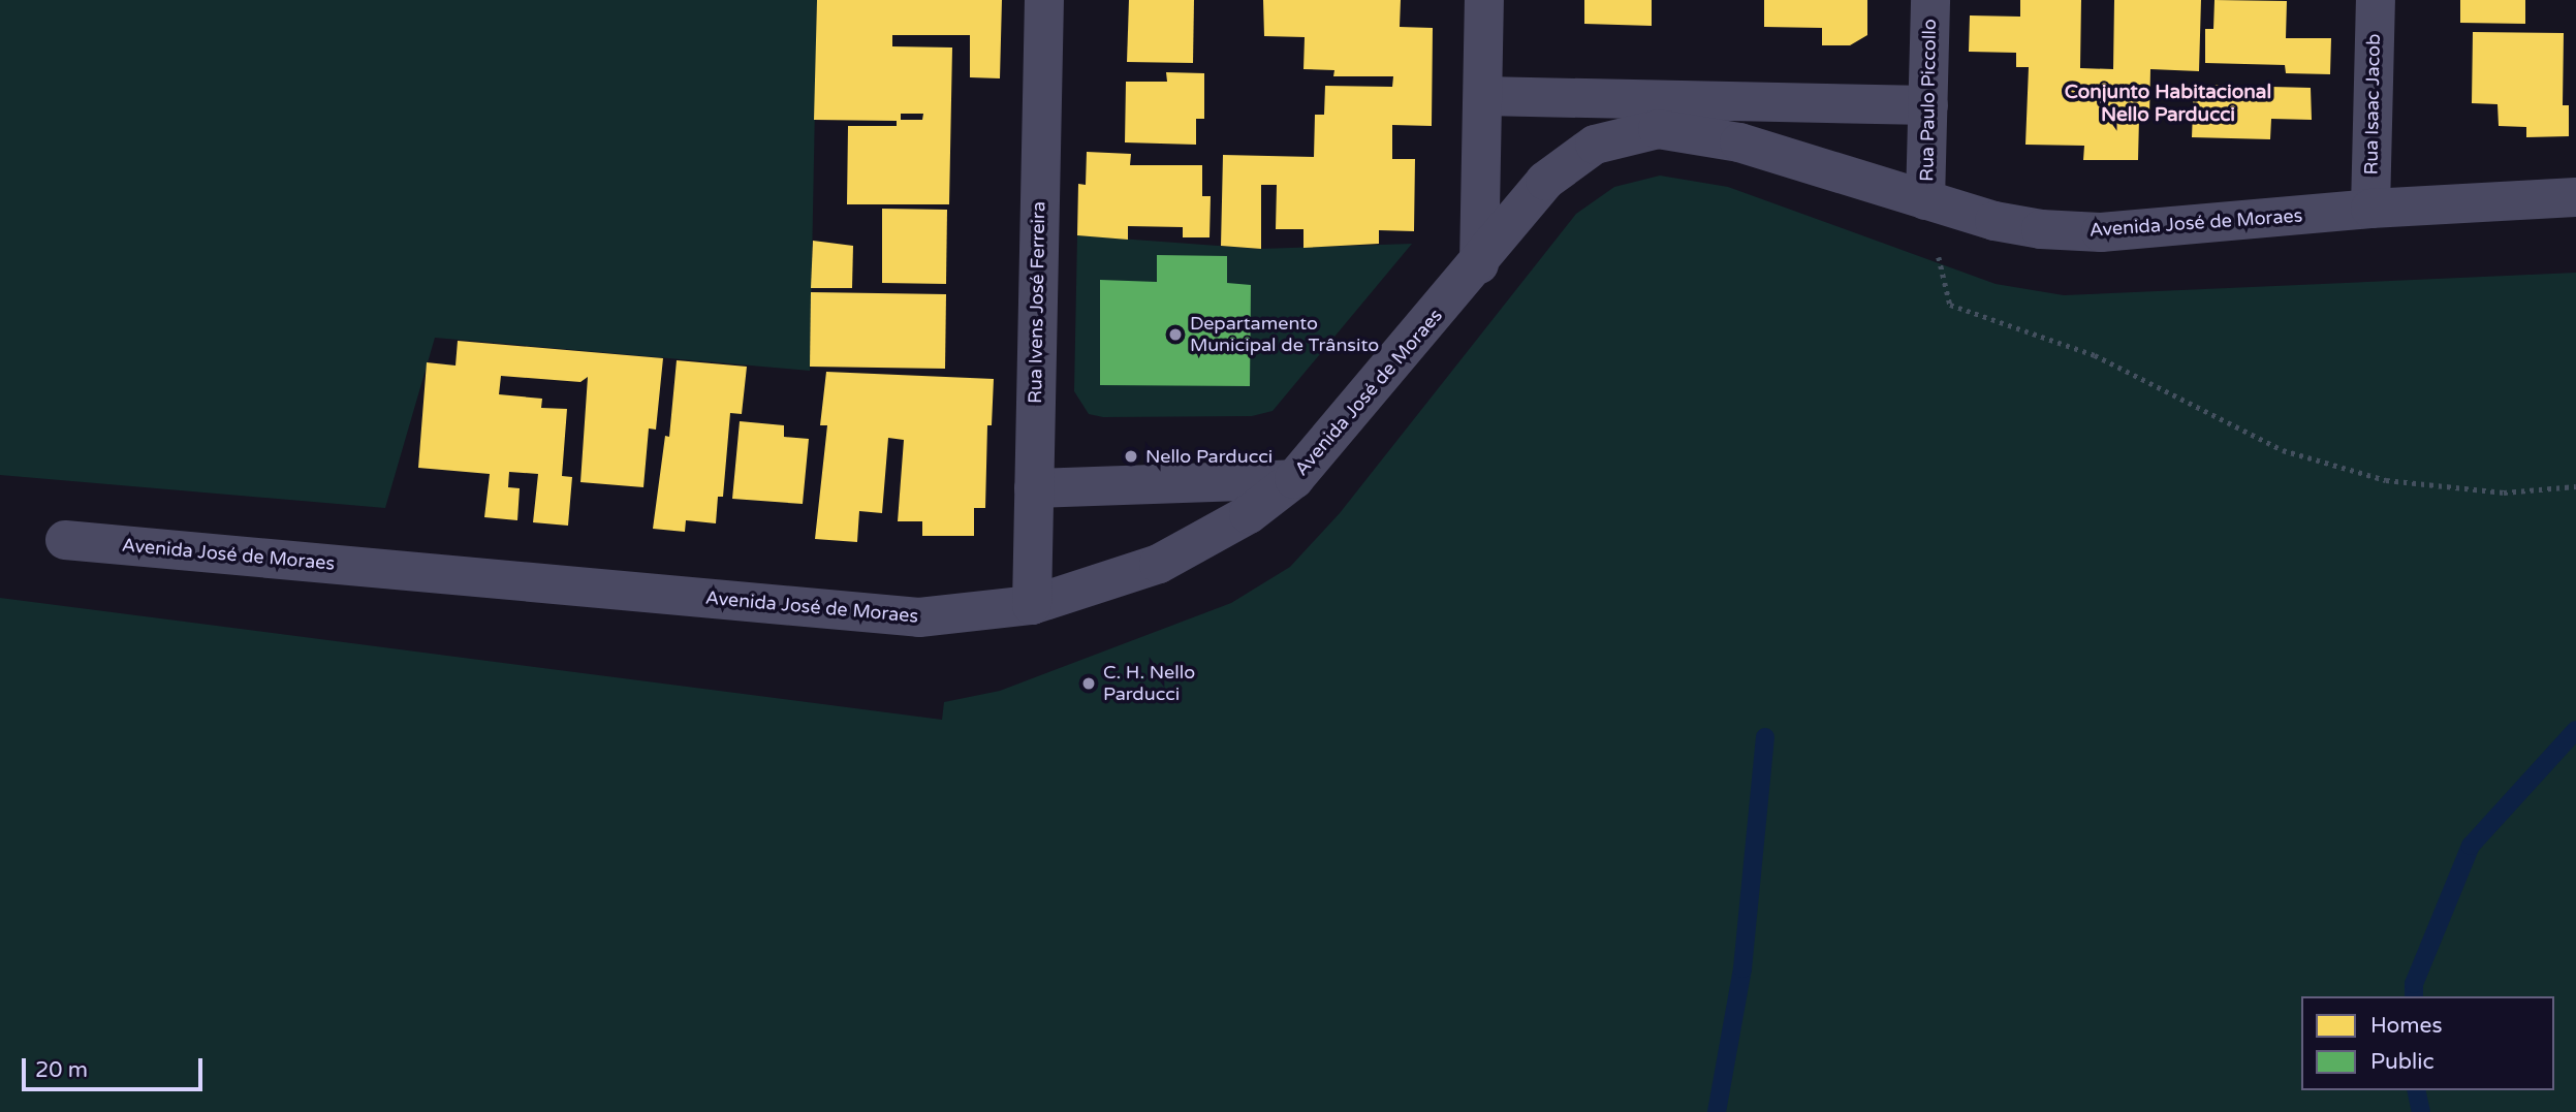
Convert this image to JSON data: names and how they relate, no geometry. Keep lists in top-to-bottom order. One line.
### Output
{"streets":{"street":["Rua Paulo Piccollo","Rua Isaac Jacob","Avenida José de Moraes","Rua Ivens José Ferreira"]},"crossings":[["Rua Paulo Piccollo","Avenida José de Moraes"],["Rua Isaac Jacob","Avenida José de Moraes"],["Avenida José de Moraes","Rua Ivens José Ferreira"]],"districts":["Conjunto Habitacional Nello Parducci"],"places":["Departamento Municipal de Trânsito","Nello Parducci","C. H. Nello Parducci"],"legend":["Homes","Public"],"scale_bar":"20 m"}
